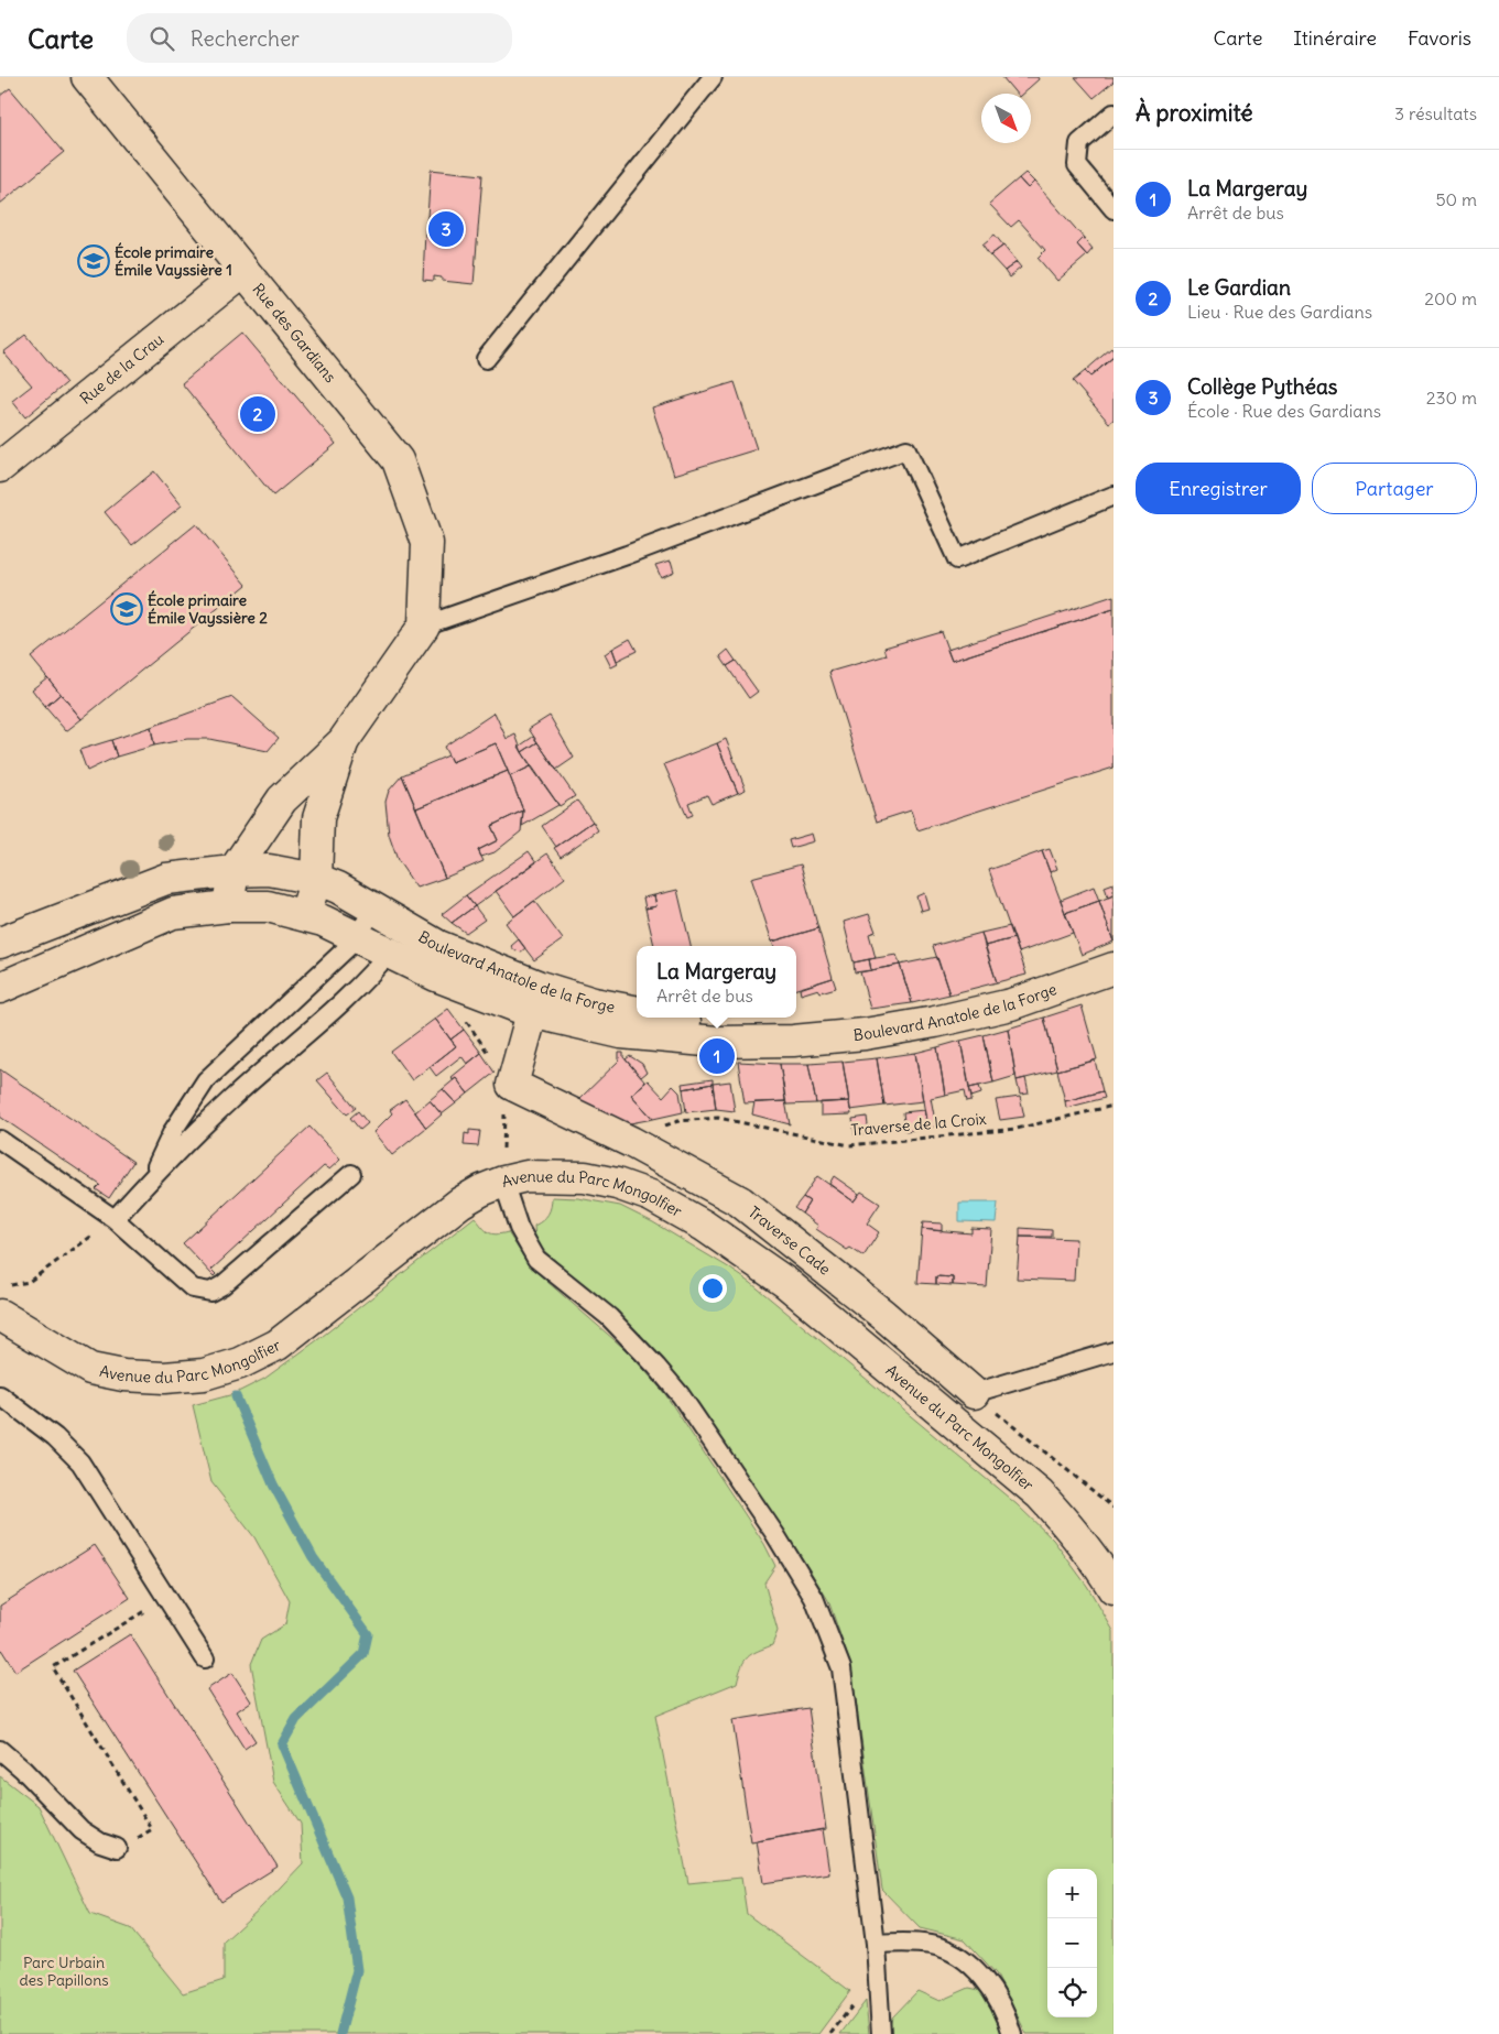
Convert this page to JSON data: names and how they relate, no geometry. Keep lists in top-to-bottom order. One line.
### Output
{"streets":{"street":["Rue des Gardians","Rue de la Crau","Boulevard Anatole de la Forge","Avenue du Parc Mongolfier","Traverse Cade"],"path":["Traverse de la Croix"]},"crossings":[["Rue des Gardians","Rue de la Crau"],["Traverse de la Croix","Traverse Cade"]],"parks":["Parc Urbain des Papillons"],"places":{"school or university":["École primaire Émile Vayssière 1","École primaire Émile Vayssière 2"]},"north":"bottom right","page":{"header":"Carte","search":"Rechercher","nav":["Carte","Itinéraire","Favoris"],"heading":["À proximité","3 résultats"],"list":[{"mark":"1","name":"La Margeray","note":"Arrêt de bus","value":"50 m"},{"mark":"2","name":"Le Gardian","note":"Lieu · Rue des Gardians","value":"200 m"},{"mark":"3","name":"Collège Pythéas","note":"École · Rue des Gardians","value":"230 m"}],"pins":["3","2","1"],"buttons":["Enregistrer","Partager"],"popup":["La Margeray","Arrêt de bus"],"map_buttons":["+","−"]}}
